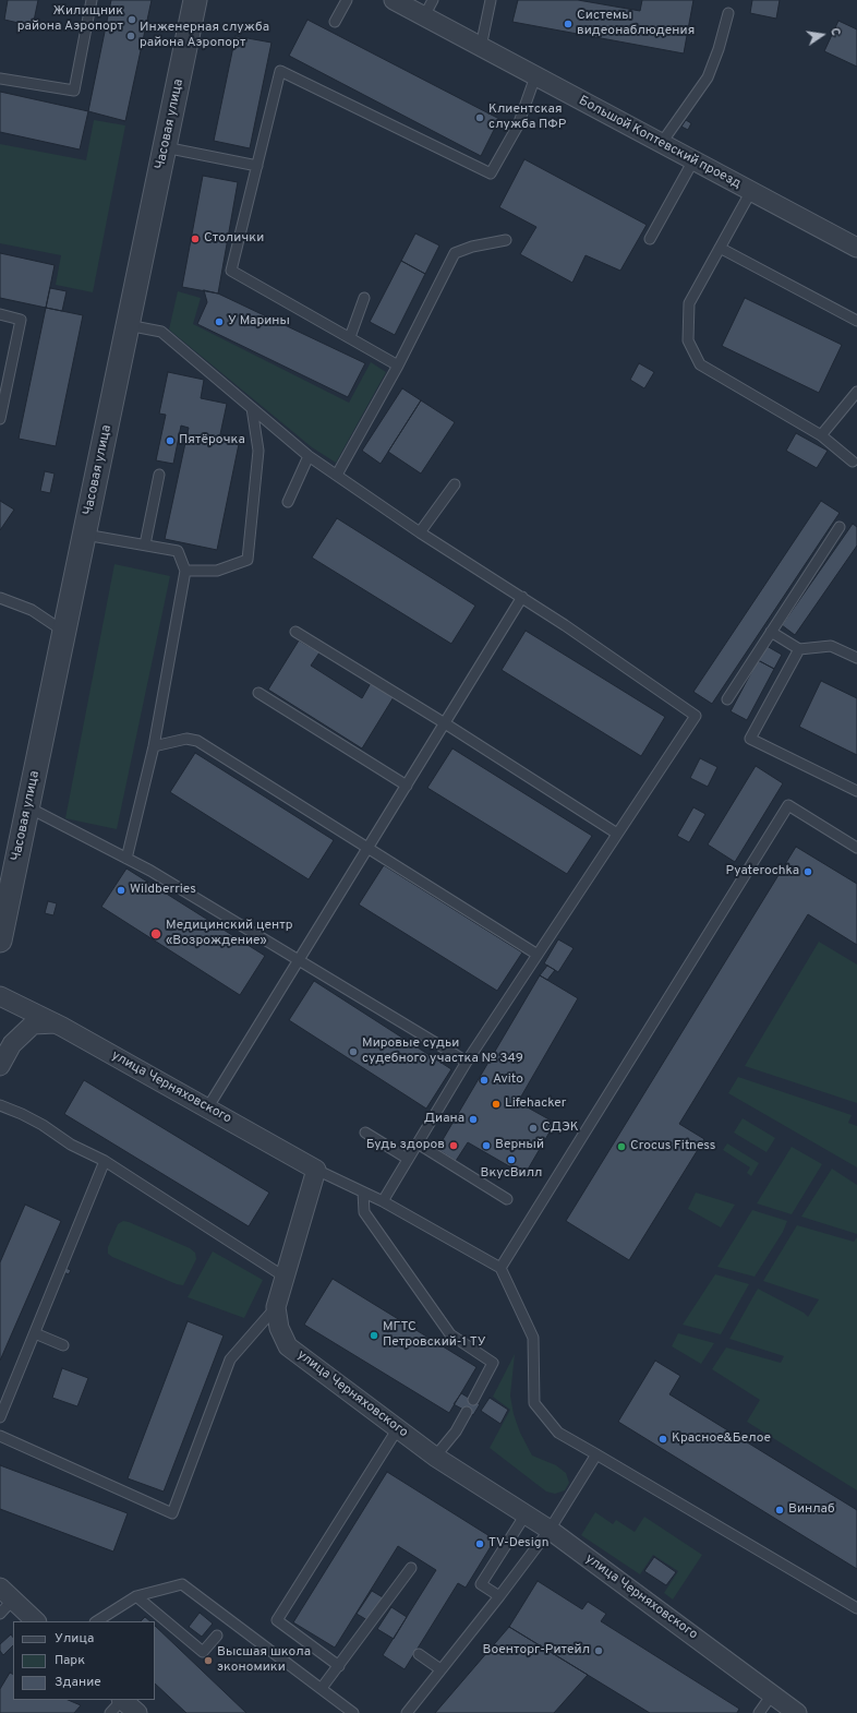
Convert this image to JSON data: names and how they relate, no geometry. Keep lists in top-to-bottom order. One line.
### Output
{"streets":{"street":["Часовая улица","Большой Коптевский проезд","улица Черняховского"]},"places":["Жилищник района Аэропорт","Системы видеонаблюдения","Инженерная служба района Аэропорт","Клиентская служба ПФР","Столички","У Марины","Пятёрочка","Pyaterochka","Wildberries","Медицинский центр «Возрождение»","Мировые судьи судебного участка № 349","Avito","Lifehacker","Диана","СДЭК","Будь здоров","Верный","Crocus Fitness","ВкусВилл","МГТС Петровский-1 ТУ","Красное&Белое","Винлаб","TV-Design","Военторг-Ритейл","Высшая школа экономики"],"legend":["Улица","Парк","Здание"],"north":"right"}
